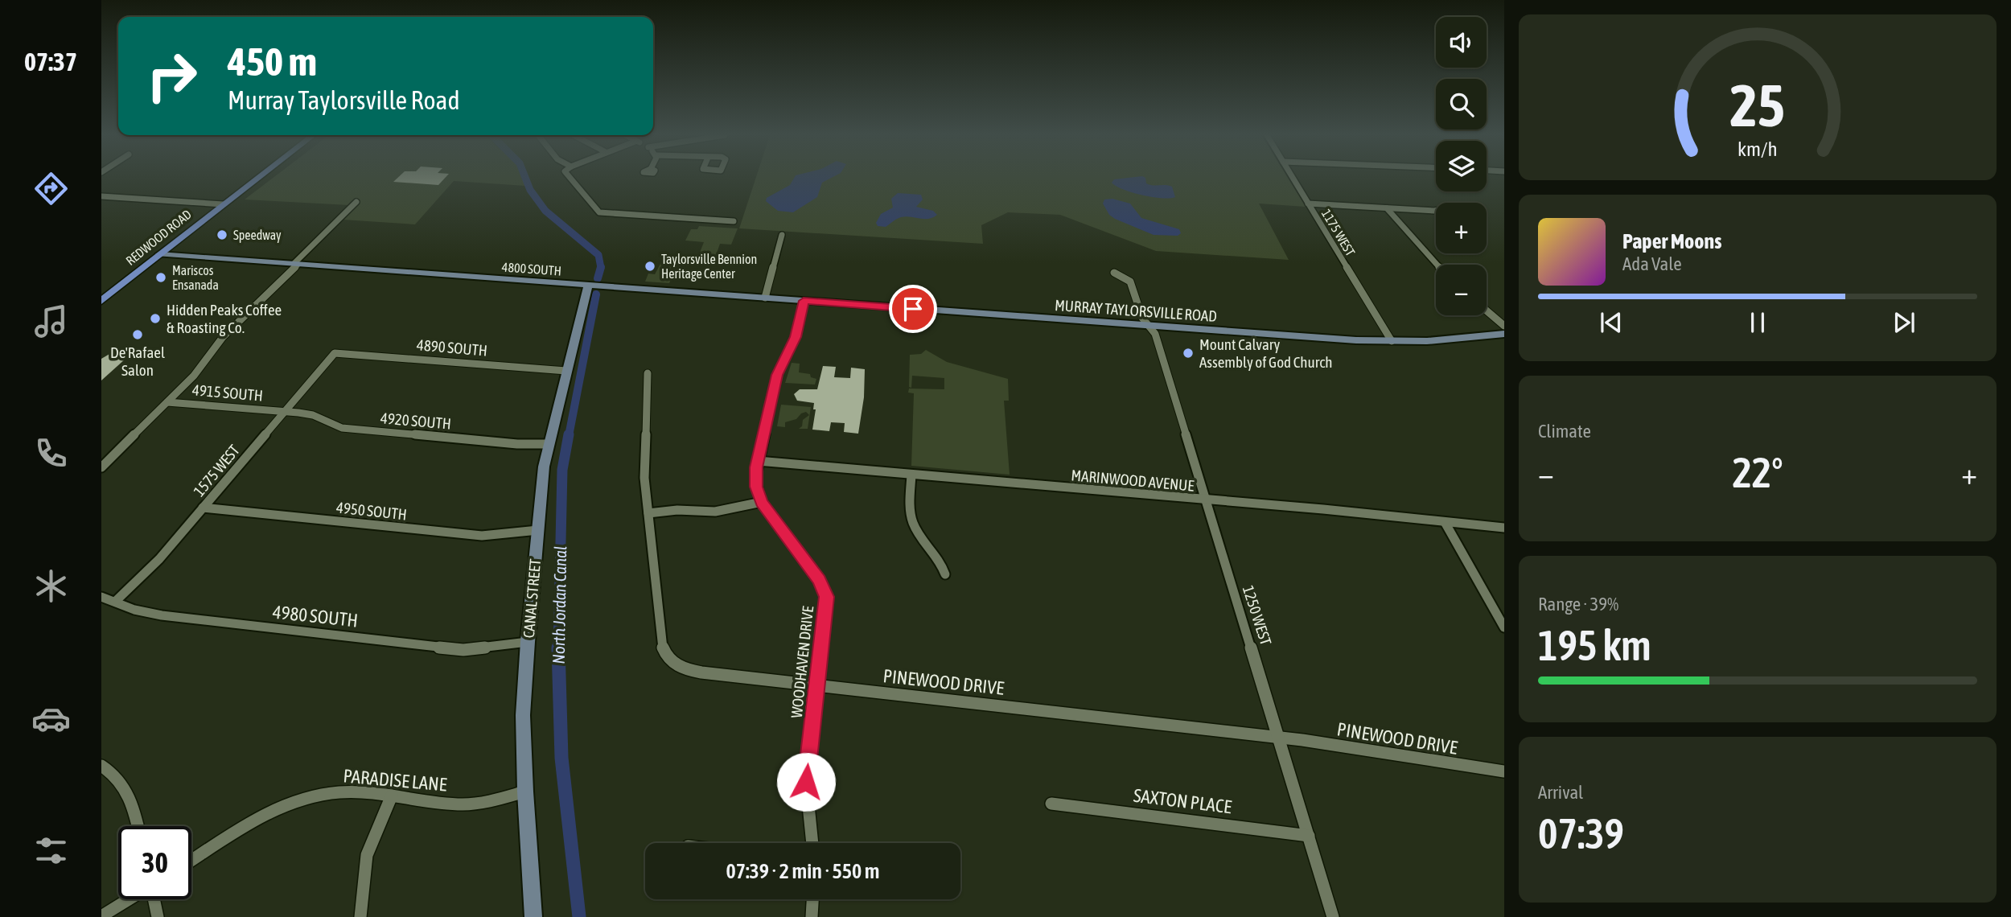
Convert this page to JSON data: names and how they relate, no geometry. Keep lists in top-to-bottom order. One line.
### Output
{"streets":{"main road":["REDWOOD ROAD"],"street":["1175 WEST","4800 SOUTH","MURRAY TAYLORSVILLE ROAD","4890 SOUTH","4915 SOUTH","4920 SOUTH","1575 WEST","MARINWOOD AVENUE","4950 SOUTH","CANAL STREET","1250 WEST","4980 SOUTH","WOODHAVEN DRIVE","PINEWOOD DRIVE","PARADISE LANE","SAXTON PLACE"]},"crossings":[["1175 WEST","MURRAY TAYLORSVILLE ROAD"],["4800 SOUTH","MURRAY TAYLORSVILLE ROAD"],["4800 SOUTH","CANAL STREET"],["MURRAY TAYLORSVILLE ROAD","1250 WEST"],["MURRAY TAYLORSVILLE ROAD","WOODHAVEN DRIVE"],["4890 SOUTH","1575 WEST"],["4890 SOUTH","CANAL STREET"],["4915 SOUTH","4920 SOUTH"],["4915 SOUTH","1575 WEST"],["4920 SOUTH","1575 WEST"],["4920 SOUTH","CANAL STREET"],["1575 WEST","4950 SOUTH"],["1575 WEST","4980 SOUTH"],["MARINWOOD AVENUE","1250 WEST"],["MARINWOOD AVENUE","WOODHAVEN DRIVE"],["4950 SOUTH","CANAL STREET"],["CANAL STREET","4980 SOUTH"],["CANAL STREET","PARADISE LANE"],["1250 WEST","PINEWOOD DRIVE"],["1250 WEST","SAXTON PLACE"],["WOODHAVEN DRIVE","PINEWOOD DRIVE"]],"water":["North Jordan Canal"],"places":["Speedway","Taylorsville Bennion Heritage Center","Mariscos Ensanada","Hidden Peaks Coffee & Roasting Co.","De'Rafael Salon","Mount Calvary Assembly of God Church"],"page":{"tabs":"07:37","map_buttons":["+","−"],"turn":["450 m","Murray Taylorsville Road"],"song":["Paper Moons","Ada Vale"],"tile":["Climate",["Range · 39%","195 km"],["Arrival","07:39"]],"heat":["−","22°","+"],"limit":"30","trip":"07:39 · 2 min · 550 m","gauge":["25","km/h"]}}
